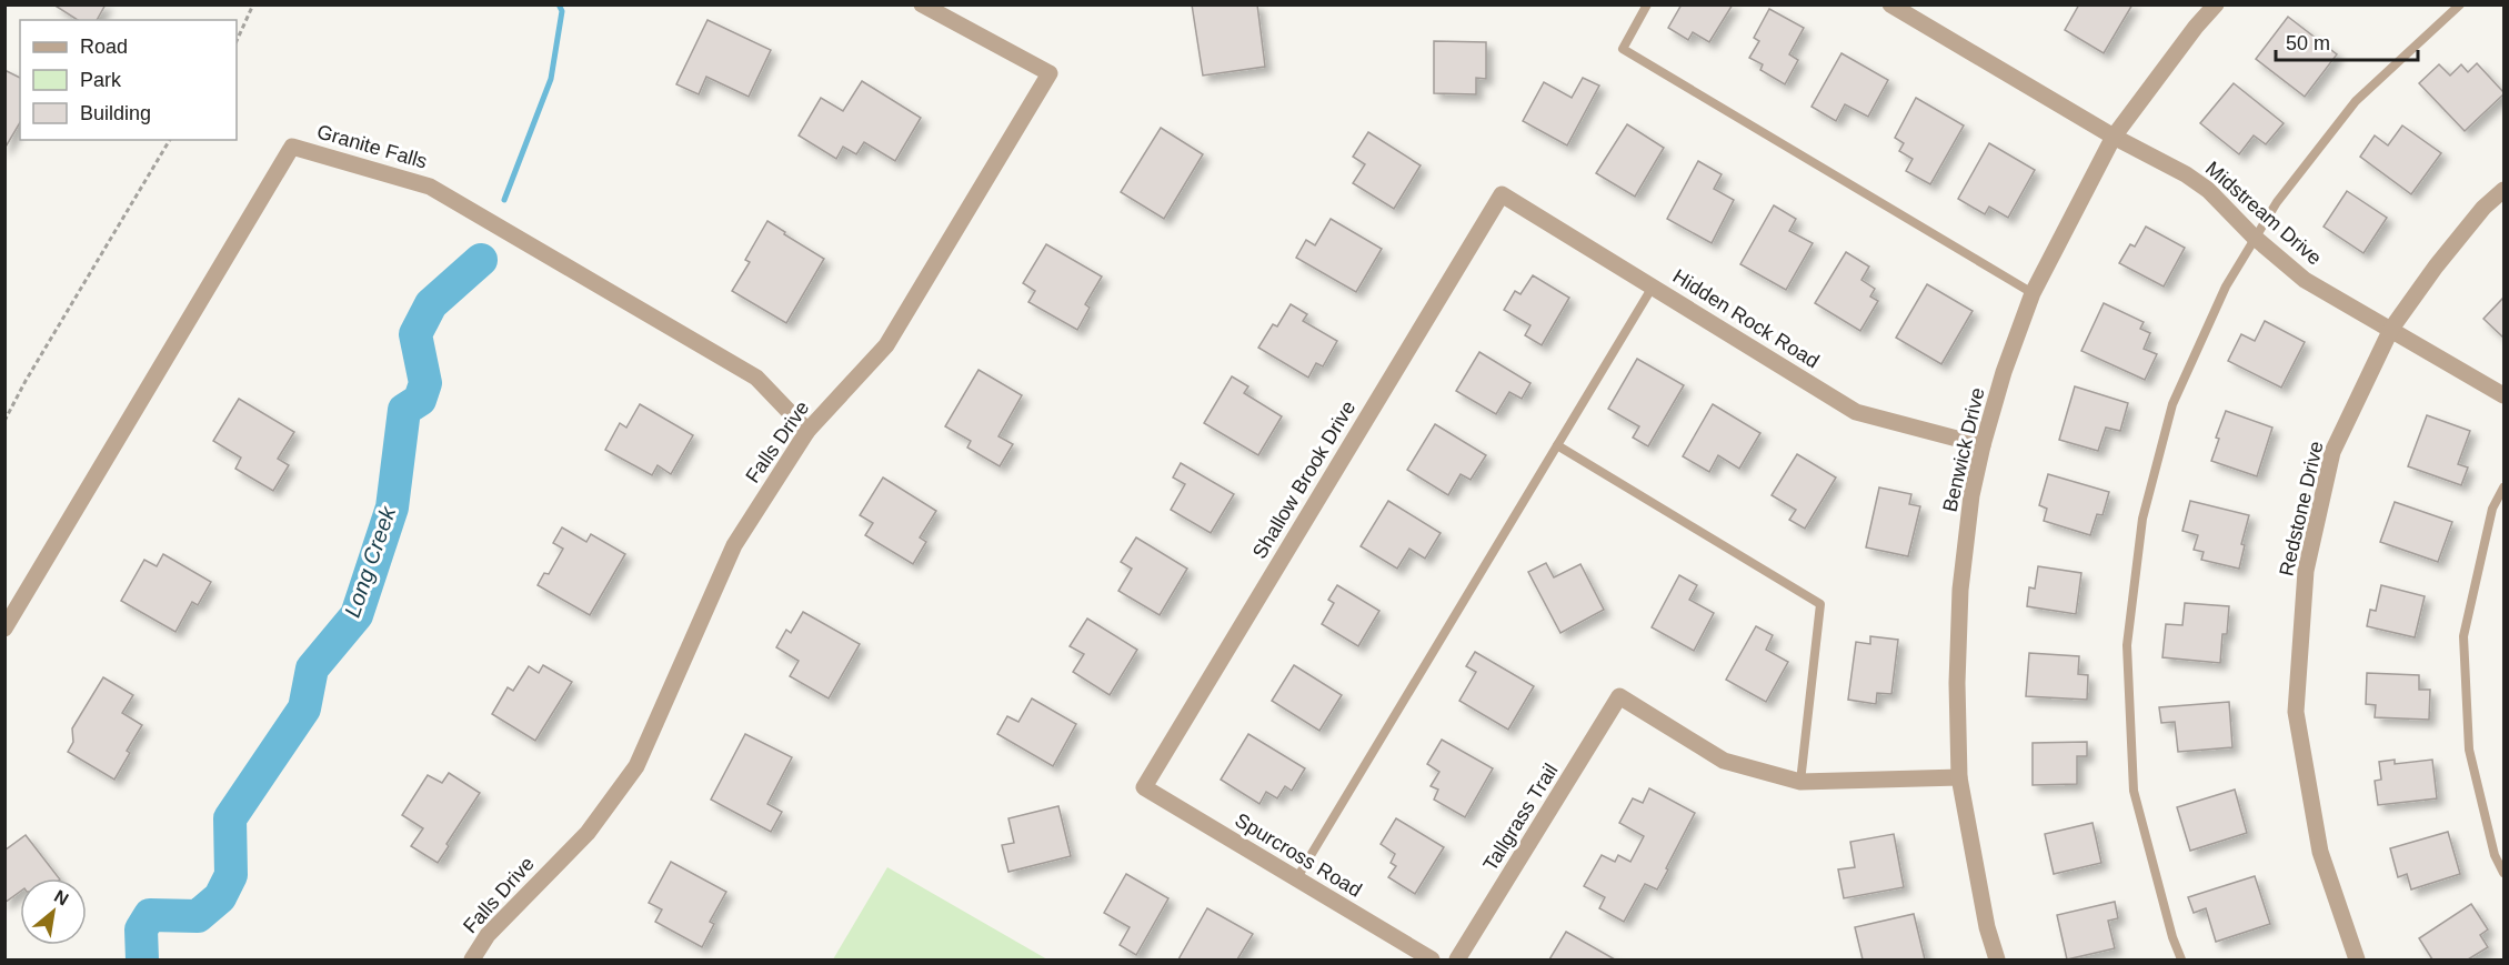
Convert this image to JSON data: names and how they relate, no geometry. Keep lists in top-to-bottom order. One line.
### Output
{"streets":{"street":["Granite Falls","Midstream Drive","Hidden Rock Road","Falls Drive","Benwick Drive","Shallow Brook Drive","Redstone Drive","Tallgrass Trail","Spurcross Road"]},"crossings":[["Granite Falls","Falls Drive"],["Midstream Drive","Benwick Drive"],["Midstream Drive","Redstone Drive"],["Hidden Rock Road","Benwick Drive"],["Hidden Rock Road","Shallow Brook Drive"],["Shallow Brook Drive","Spurcross Road"]],"water":["Long Creek"],"legend":["Road","Park","Building"],"scale_bar":"50 m","north":"top right"}
